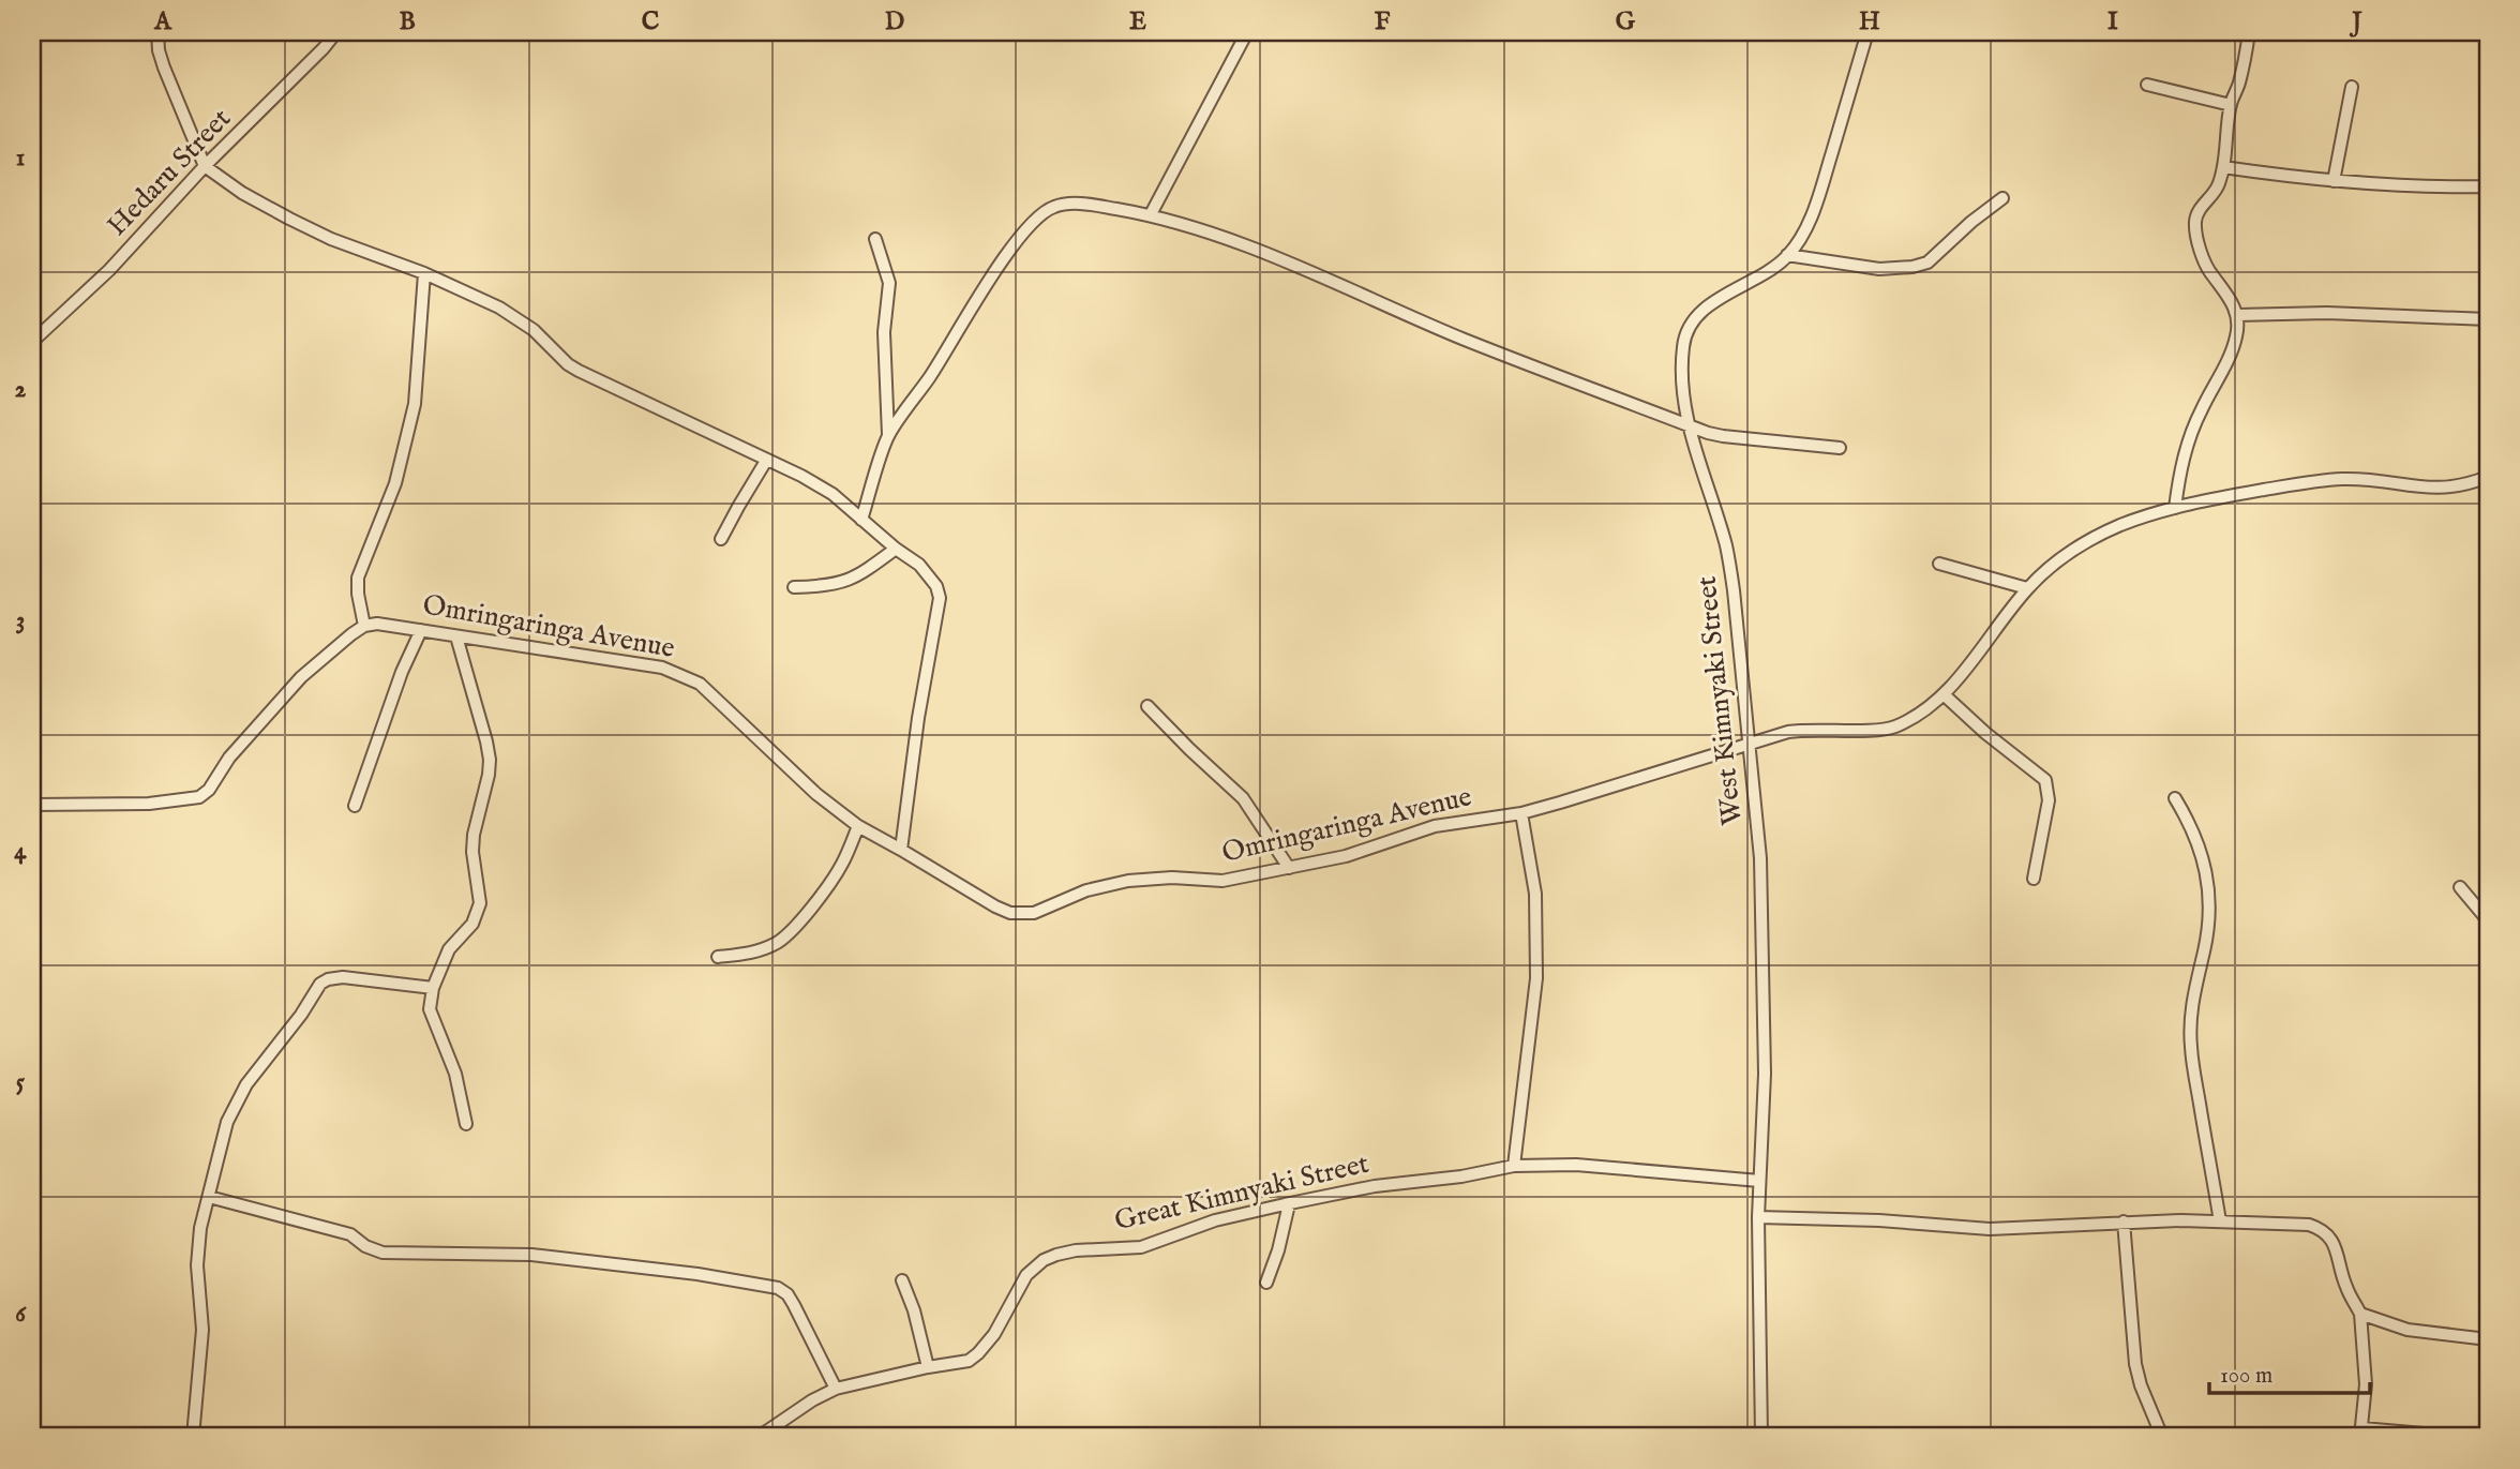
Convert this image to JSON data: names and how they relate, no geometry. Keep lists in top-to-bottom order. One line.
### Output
{"streets":{"street":["Hedaru Street","Omringaringa Avenue","West Kimnyaki Street","Great Kimnyaki Street"]},"crossings":[["Omringaringa Avenue","West Kimnyaki Street"],["West Kimnyaki Street","Great Kimnyaki Street"]],"scale_bar":"100 m","grid":{"columns":["A","B","C","D","E","F","G","H","I","J"],"rows":["1","2","3","4","5","6"]}}
